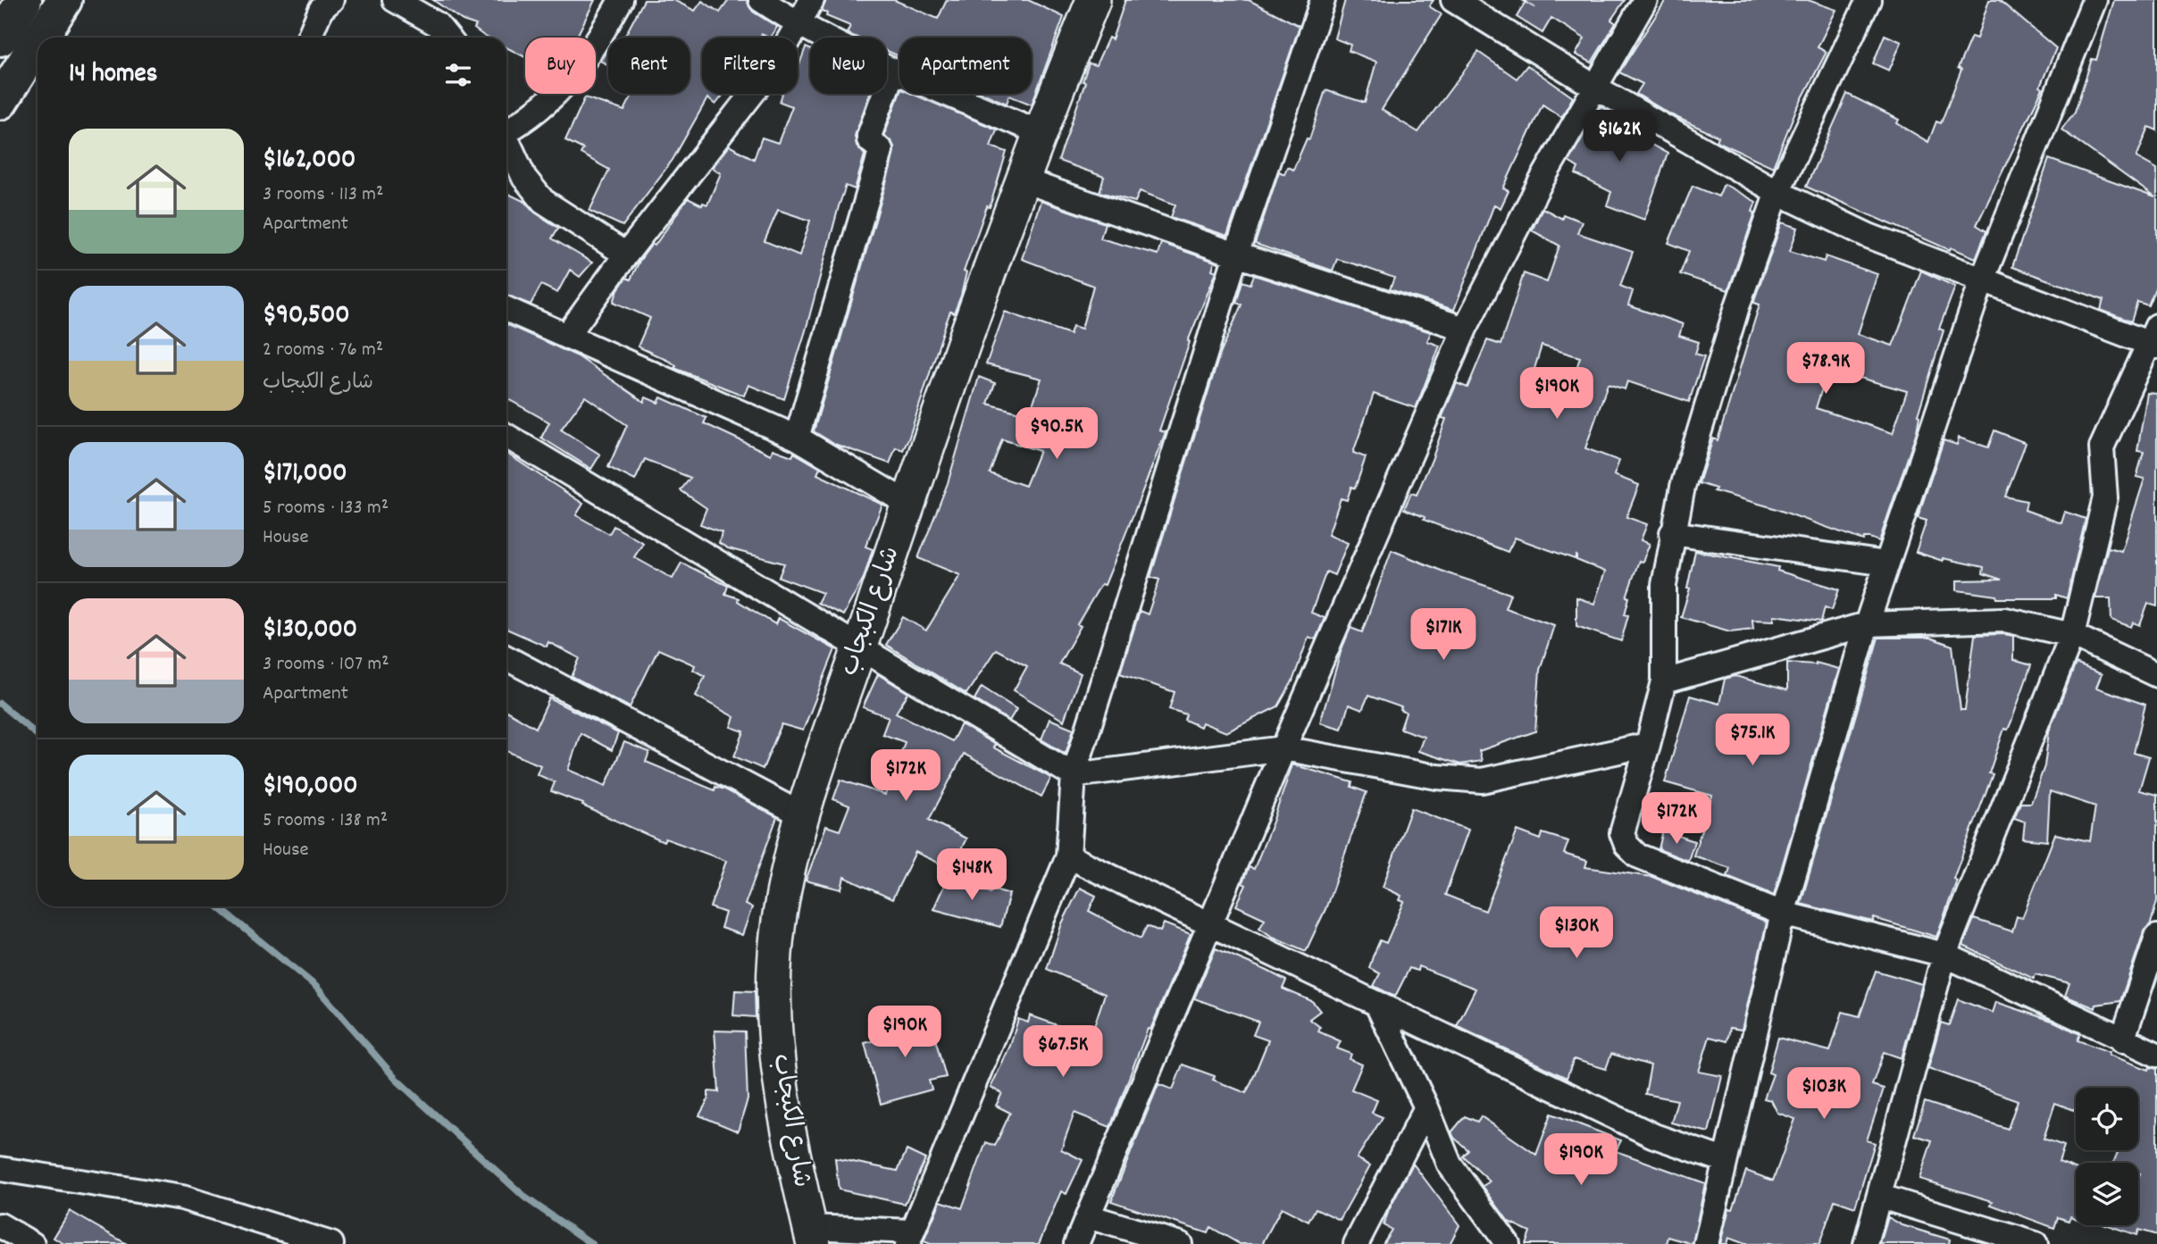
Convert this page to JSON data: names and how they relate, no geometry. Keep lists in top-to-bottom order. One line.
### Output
{"streets":{"main road":["شارع الكبجاب"]},"page":{"chip":["Buy","Rent","Filters","New","Apartment"],"heading":"14 homes","price":["$162K","$78.9K","$190K","$90.5K","$171K","$75.1K","$172K","$172K","$148K","$130K","$190K","$67.5K","$103K","$190K"],"list":[{"name":"$162,000","note":"3 rooms · 113 m² · Apartment"},{"name":"$90,500","note":"2 rooms · 76 m² · شارع الكبجاب"},{"name":"$171,000","note":"5 rooms · 133 m² · House"},{"name":"$130,000","note":"3 rooms · 107 m² · Apartment"},{"name":"$190,000","note":"5 rooms · 138 m² · House"}]}}
